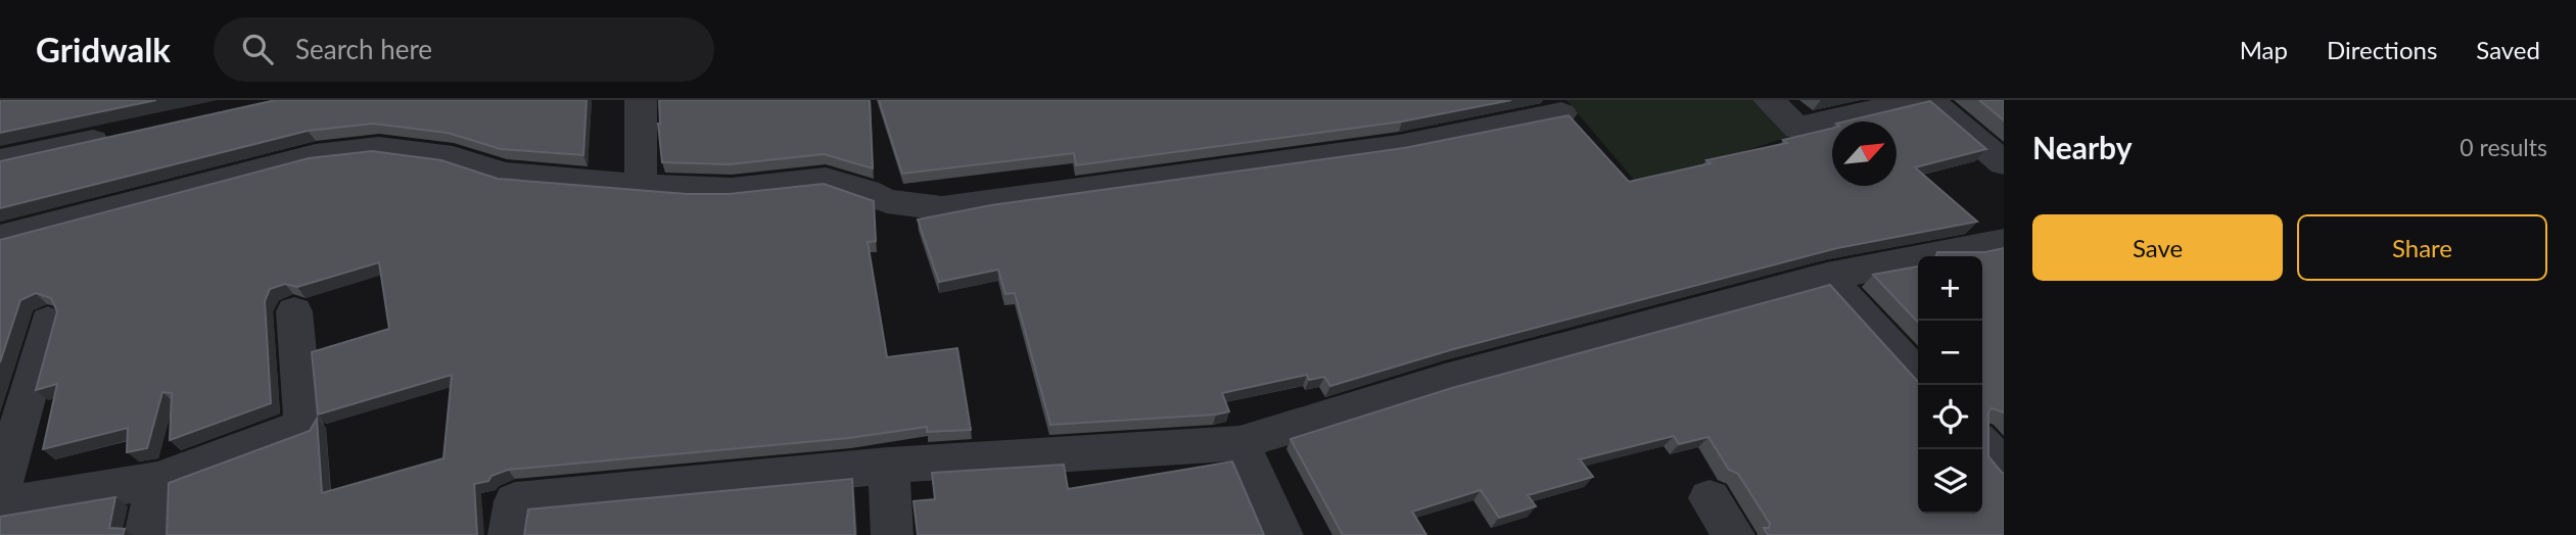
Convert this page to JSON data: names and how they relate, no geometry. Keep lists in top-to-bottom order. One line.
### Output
{"north":"top right","page":{"header":"Gridwalk","search":"Search here","nav":["Map","Directions","Saved"],"heading":["Nearby","0 results"],"buttons":["Save","Share"],"map_buttons":["+","−"]}}
